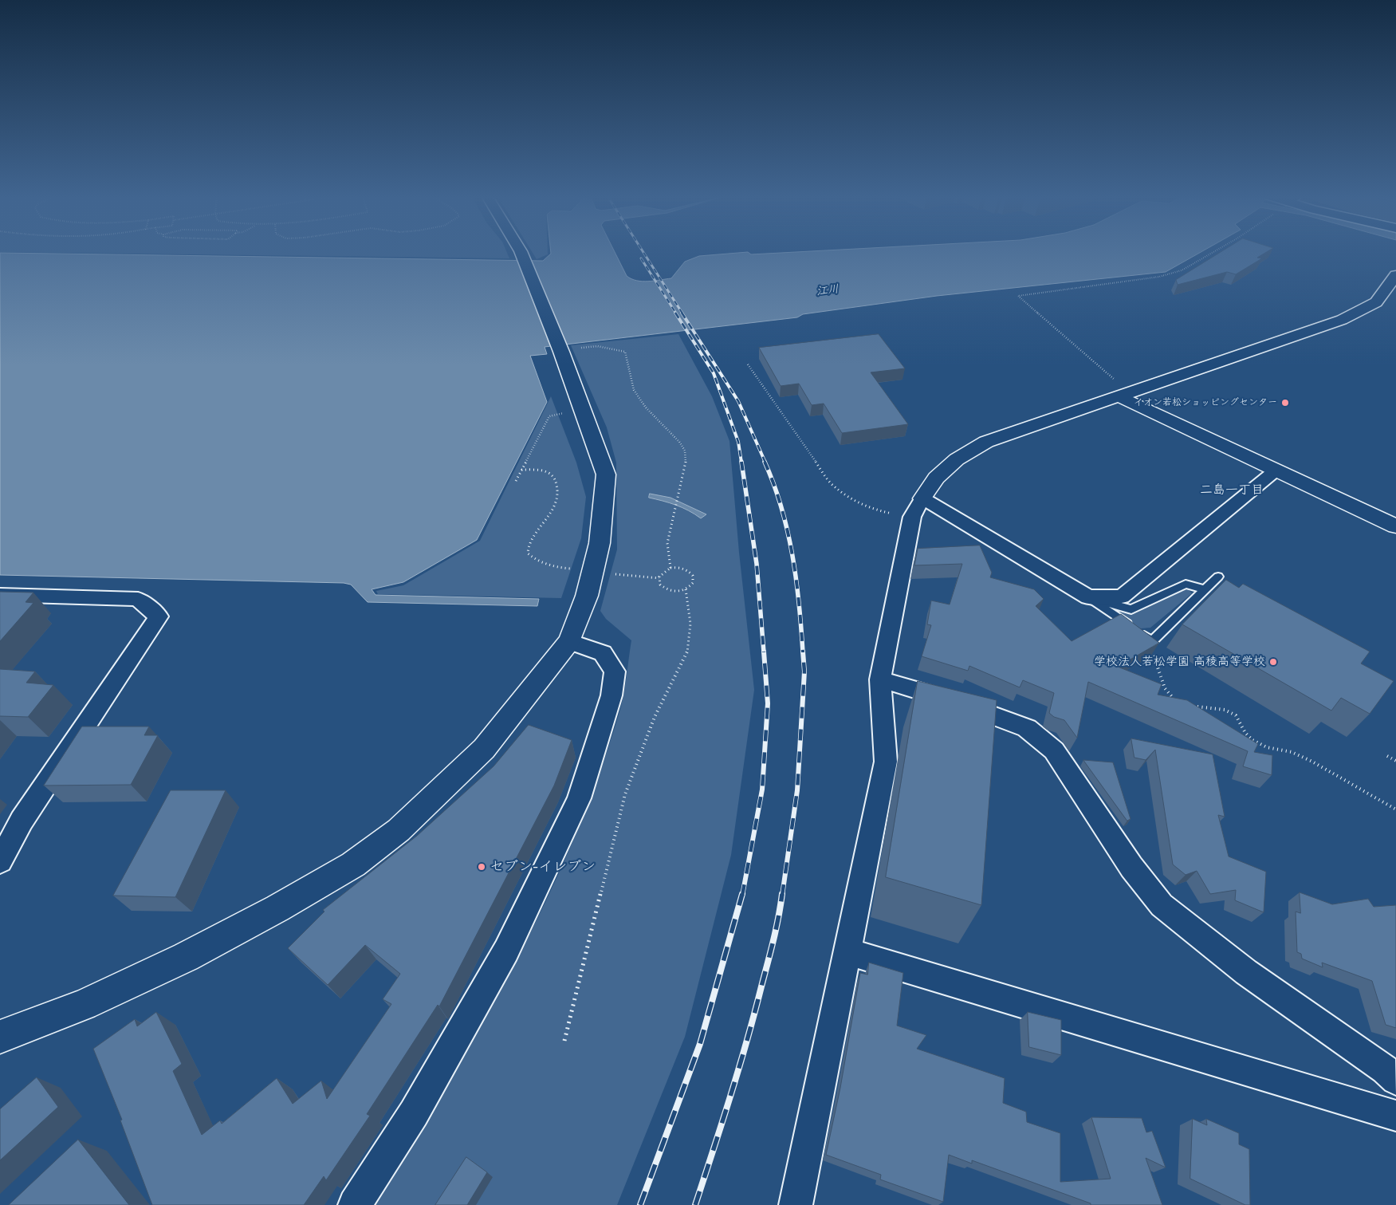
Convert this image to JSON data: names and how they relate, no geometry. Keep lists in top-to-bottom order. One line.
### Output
{"districts":["二島一丁目"],"water":["江川"],"places":["イオン若松ショッピングセンター","学校法人若松学園 高稜高等学校","セブン-イレブン"]}
